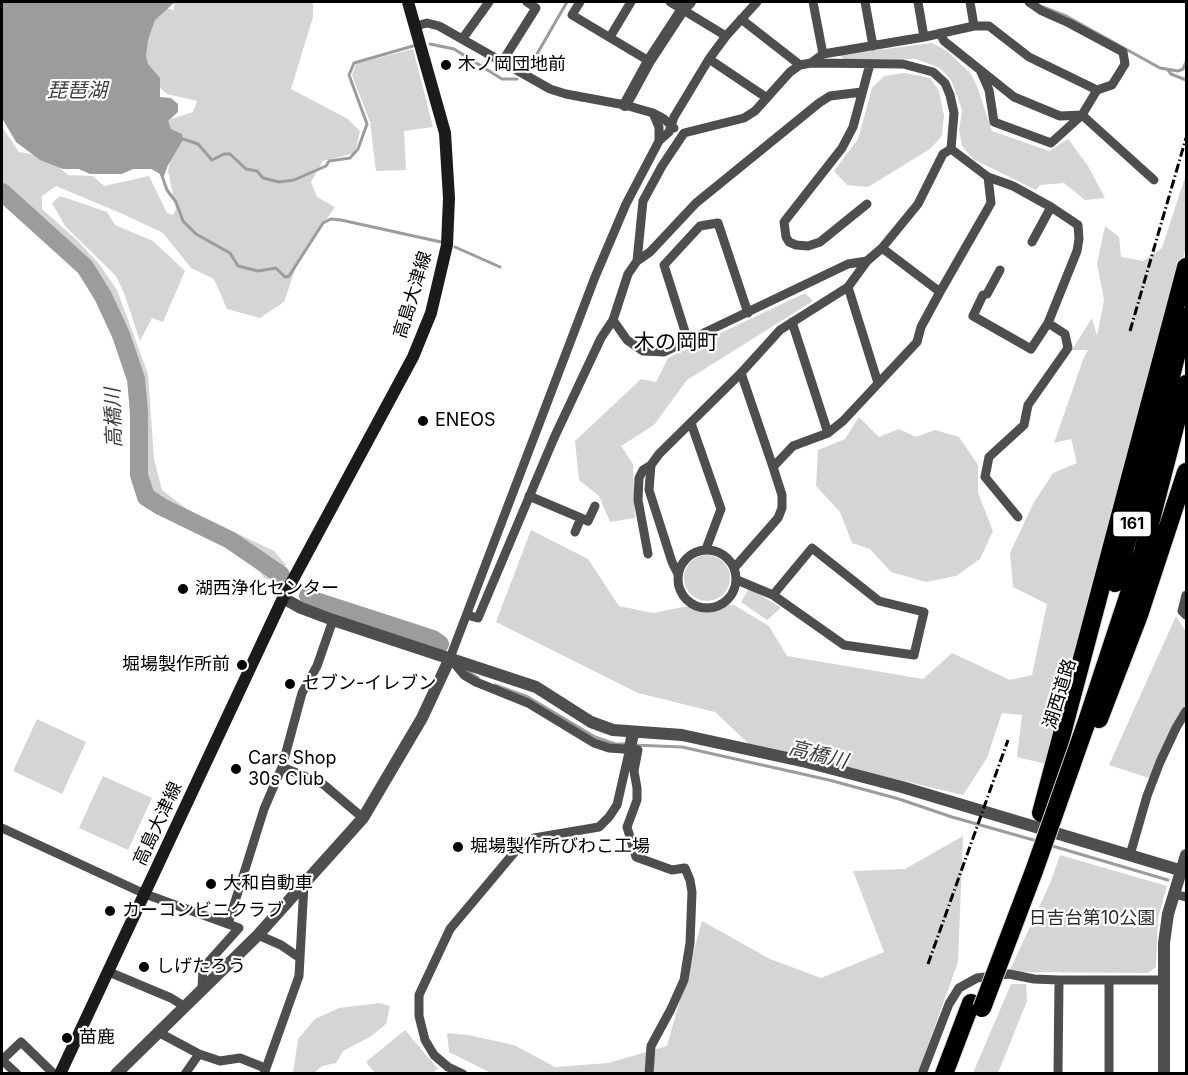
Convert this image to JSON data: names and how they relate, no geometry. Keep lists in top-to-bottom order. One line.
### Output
{"streets":{"highway":["161","湖西道路"],"main road":["高島大津線"]},"districts":["木の岡町"],"water":["琵琶湖","高橋川"],"parks":["日吉台第10公園"],"places":["木ノ岡団地前","ENEOS","湖西浄化センター","堀場製作所前","セブン-イレブン","Cars Shop 30s Club","堀場製作所びわこ工場","大和自動車","カーコンビニクラブ","しげたろう","苗鹿"]}
